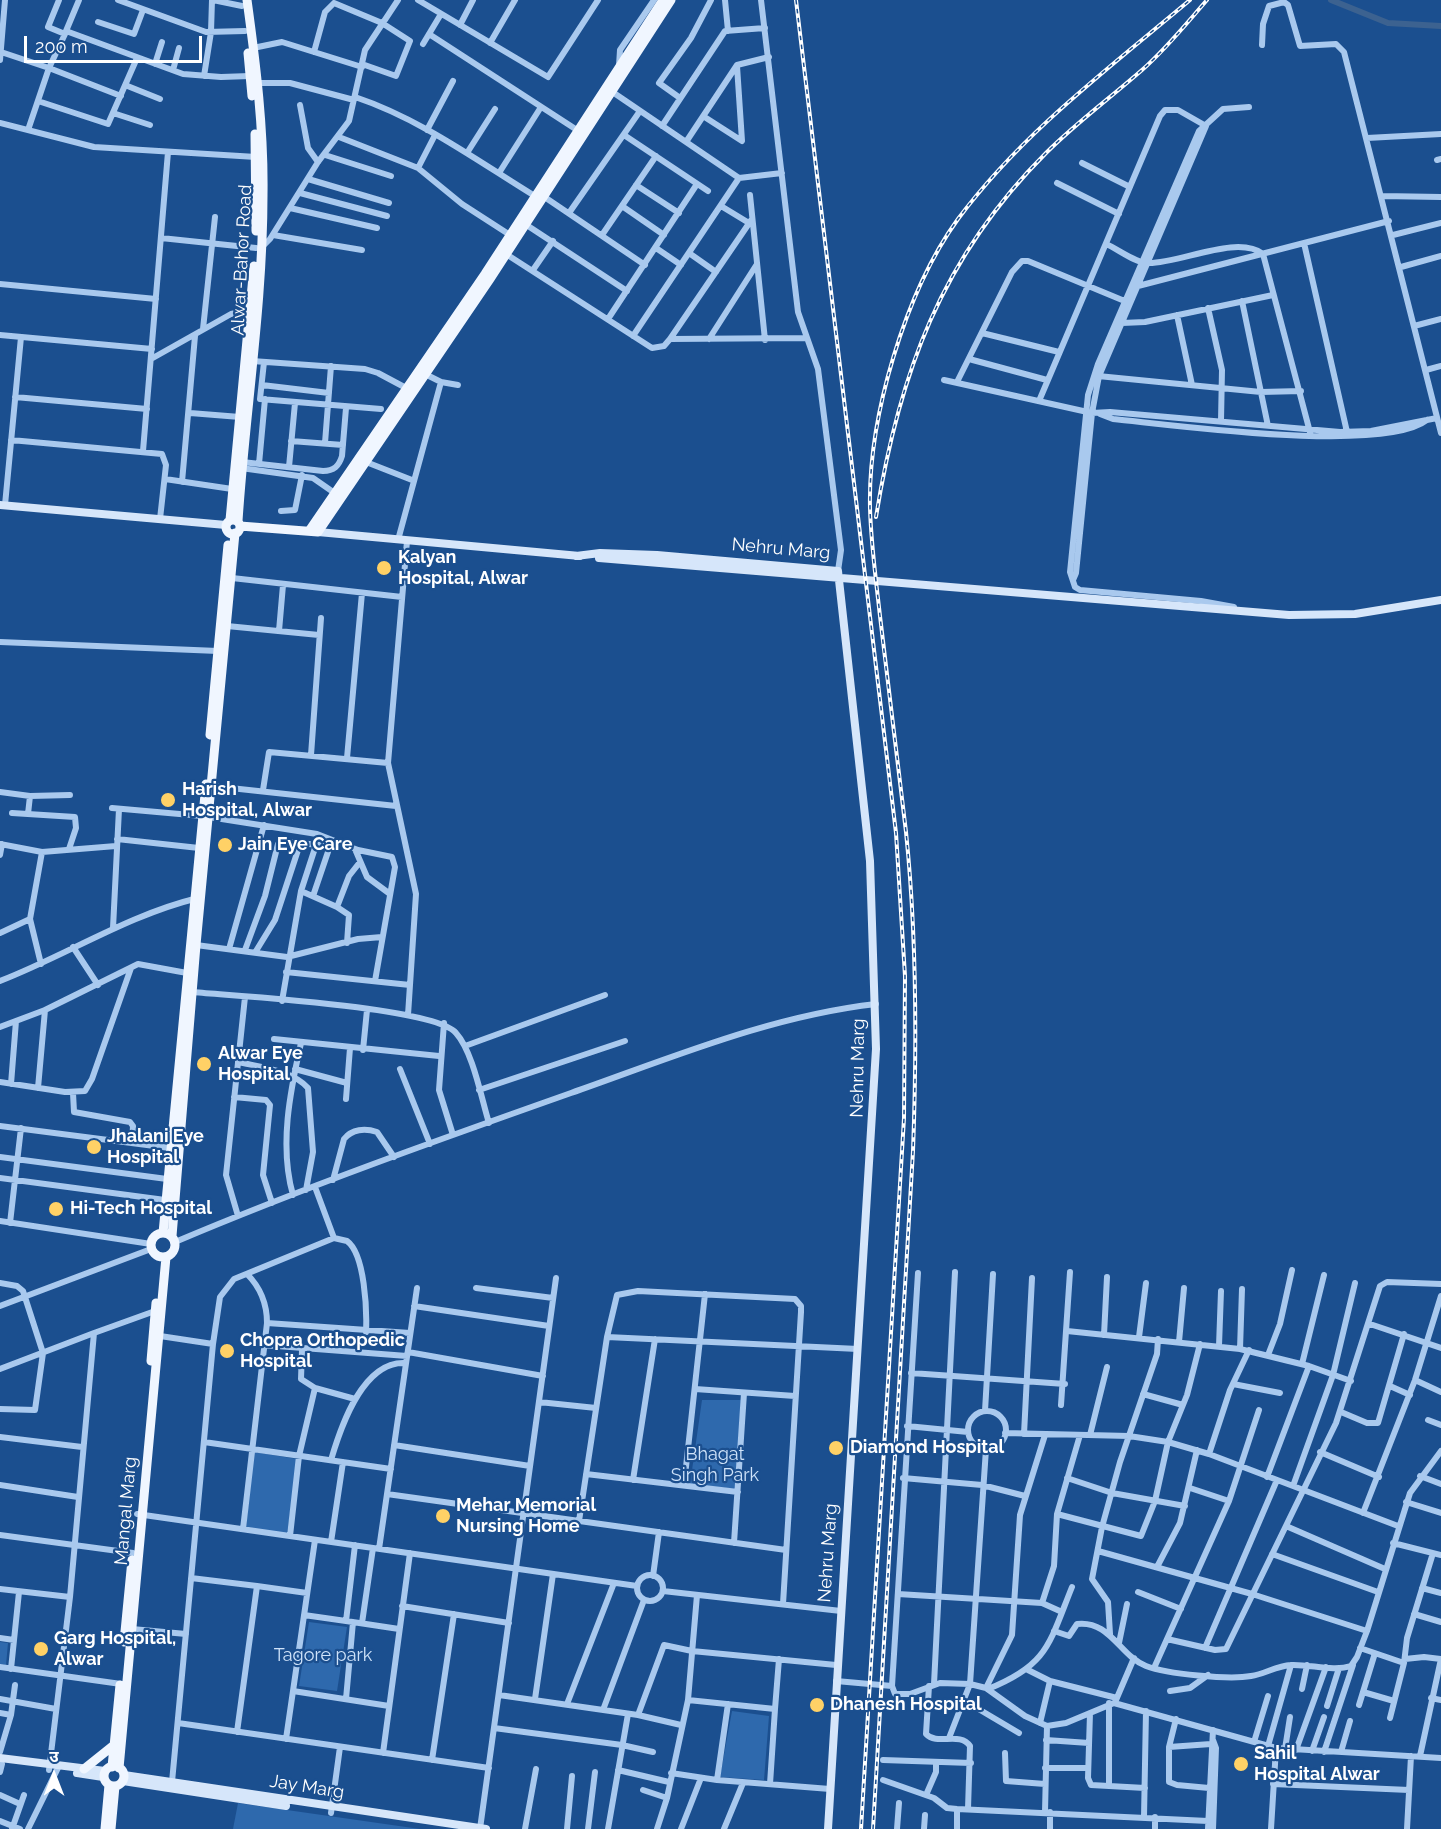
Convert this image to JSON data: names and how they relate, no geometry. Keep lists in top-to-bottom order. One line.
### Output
{"streets":{"main road":["Alwar-Bahor Road","Mangal Marg"],"street":["Nehru Marg","Jay Marg"]},"crossings":[["Mangal Marg","Jay Marg"]],"parks":["Bhagat Singh Park","Tagore park"],"places":["Kalyan Hospital, Alwar","Harish Hospital, Alwar","Jain Eye Care","Alwar Eye Hospital","Jhalani Eye Hospital","Hi-Tech Hospital","Chopra Orthopedic Hospital","Diamond Hospital","Mehar Memorial Nursing Home","Garg Hospital, Alwar","Dhanesh Hospital","Sahil Hospital Alwar"],"scale_bar":"200 m","north":"top"}
